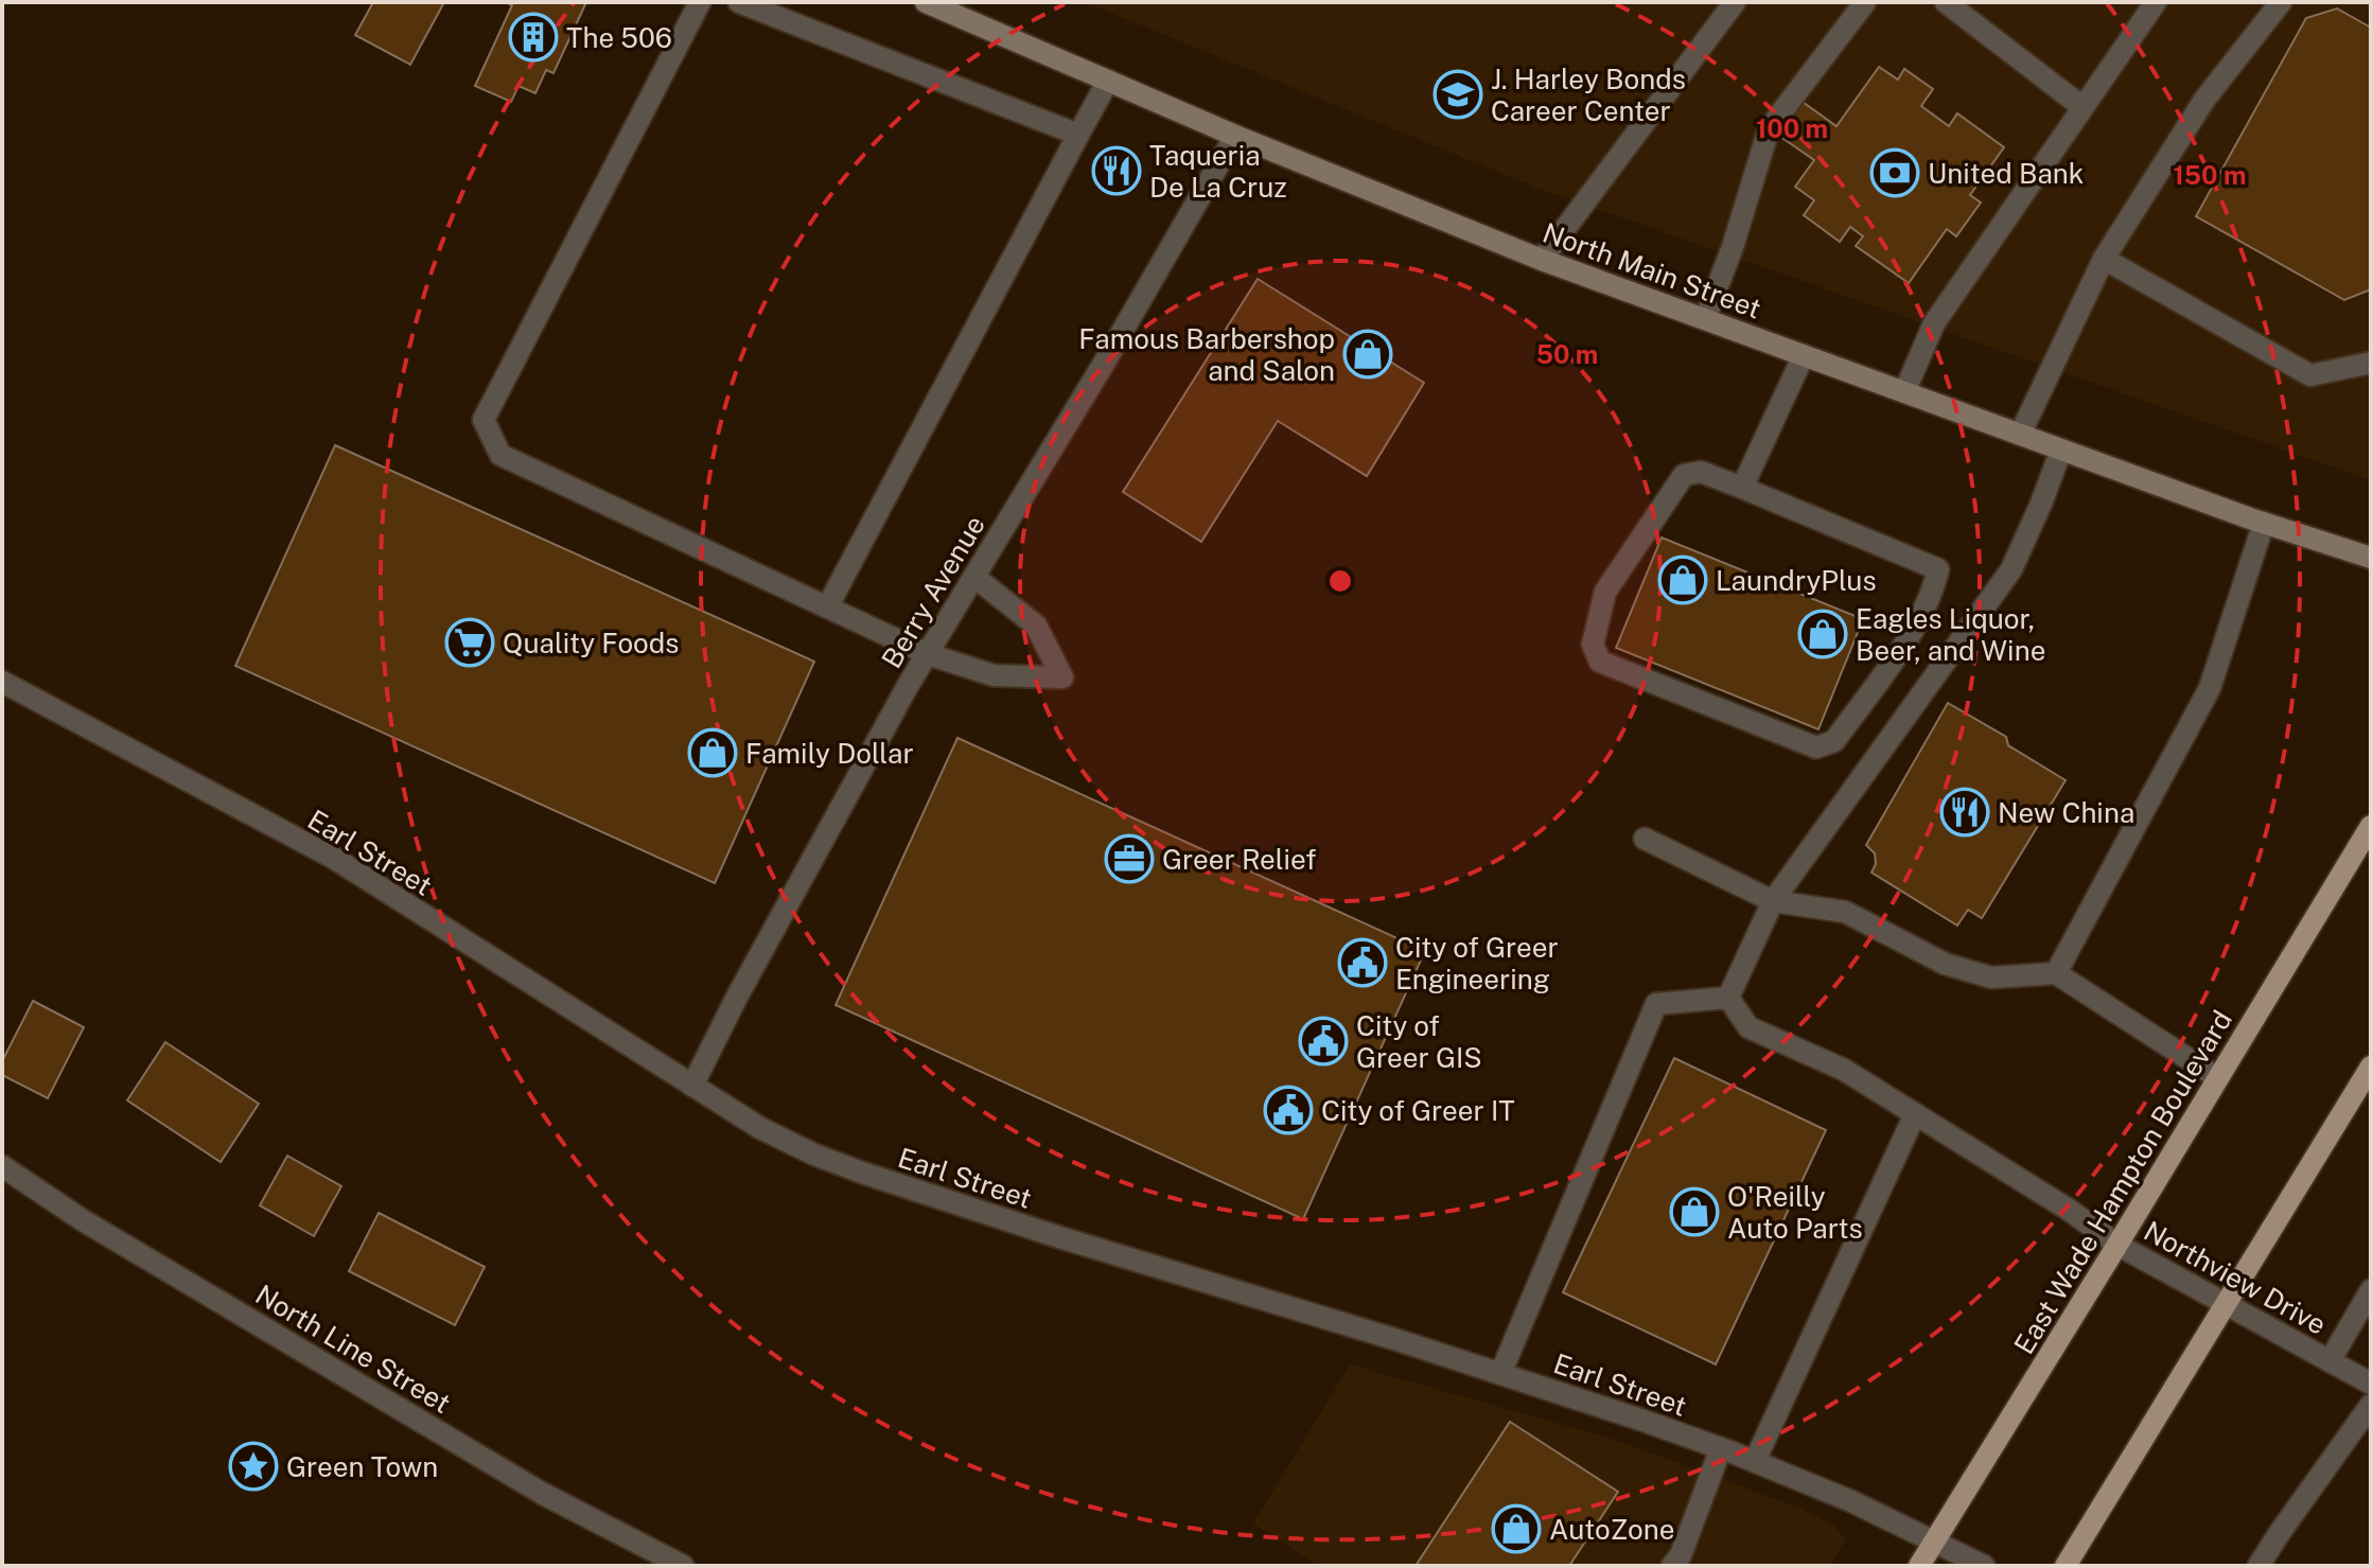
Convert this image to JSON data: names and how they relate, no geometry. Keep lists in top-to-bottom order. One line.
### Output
{"streets":{"main road":["North Main Street","East Wade Hampton Boulevard"],"street":["Berry Avenue","Earl Street","Northview Drive","North Line Street"]},"crossings":[["North Main Street","Berry Avenue"],["Berry Avenue","Earl Street"],["Earl Street","East Wade Hampton Boulevard"],["East Wade Hampton Boulevard","Northview Drive"]],"places":{"building":["The 506"],"school or university":["J. Harley Bonds Career Center"],"restaurant":["Taqueria De La Cruz","New China"],"bank":["United Bank"],"shop":["Famous Barbershop and Salon","LaundryPlus","Eagles Liquor, Beer, and Wine","Family Dollar","O'Reilly Auto Parts","AutoZone"],"supermarket":["Quality Foods"],"office":["Greer Relief"],"public building":["City of Greer Engineering","City of Greer GIS","City of Greer IT"],"place":["Green Town"]},"rings":["100 m","150 m","50 m"]}
